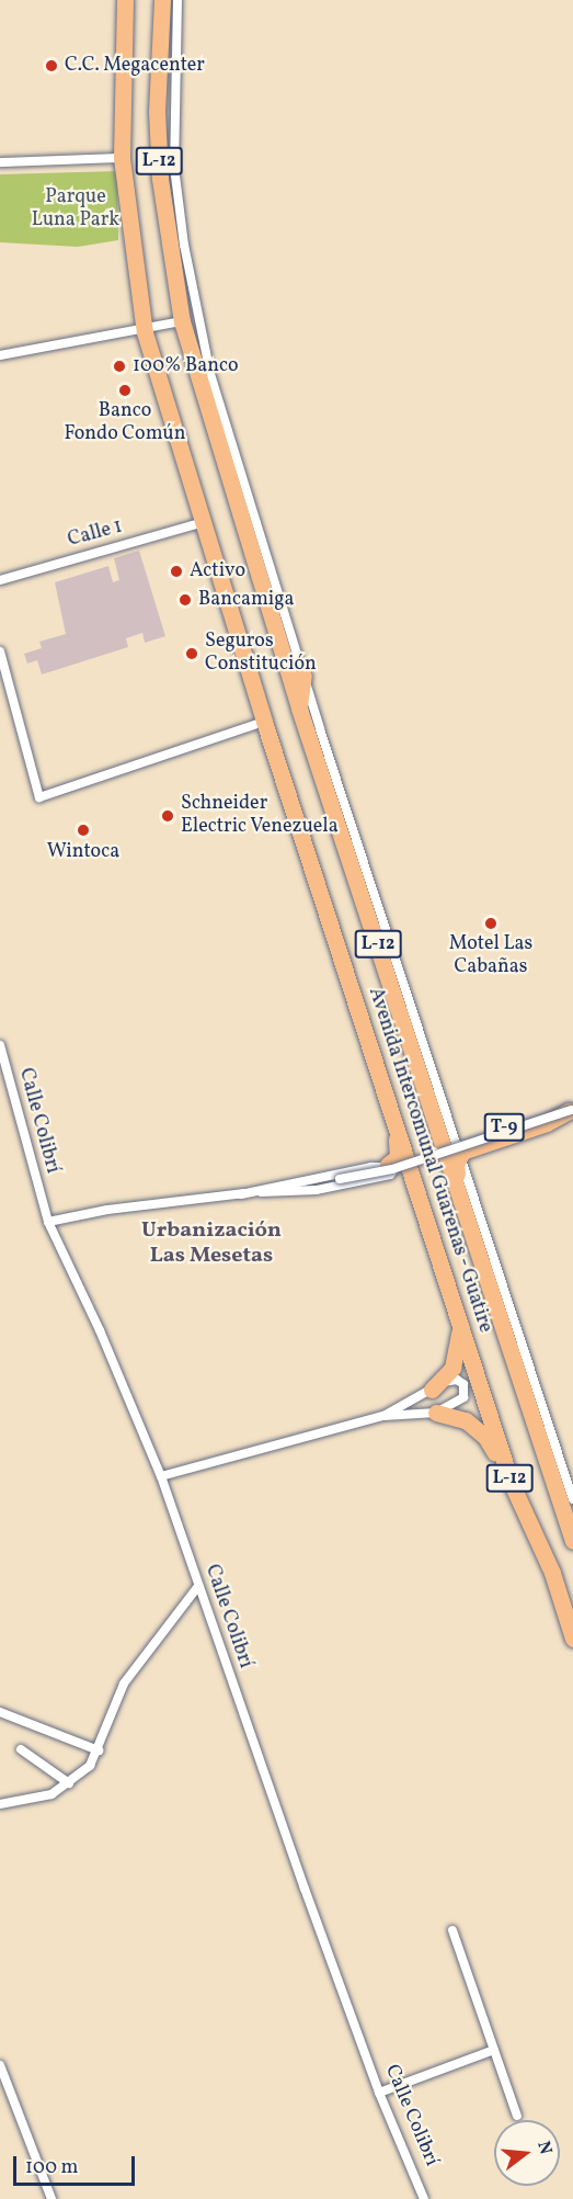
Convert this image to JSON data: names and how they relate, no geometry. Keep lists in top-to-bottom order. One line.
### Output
{"streets":{"highway":["L-12","T-9","Avenida Intercomunal Guarenas - Guatire"],"street":["Calle 1","Calle Colibrí"]},"crossings":[["Calle 1","Avenida Intercomunal Guarenas - Guatire"],["T-9","Avenida Intercomunal Guarenas - Guatire"]],"districts":["Urbanización Las Mesetas"],"parks":["Parque Luna Park"],"places":["C.C. Megacenter","100% Banco","Banco Fondo Común","Activo","Bancamiga","Seguros Constitución","Schneider Electric Venezuela","Wintoca","Motel Las Cabañas"],"scale_bar":"100 m","north":"right"}
